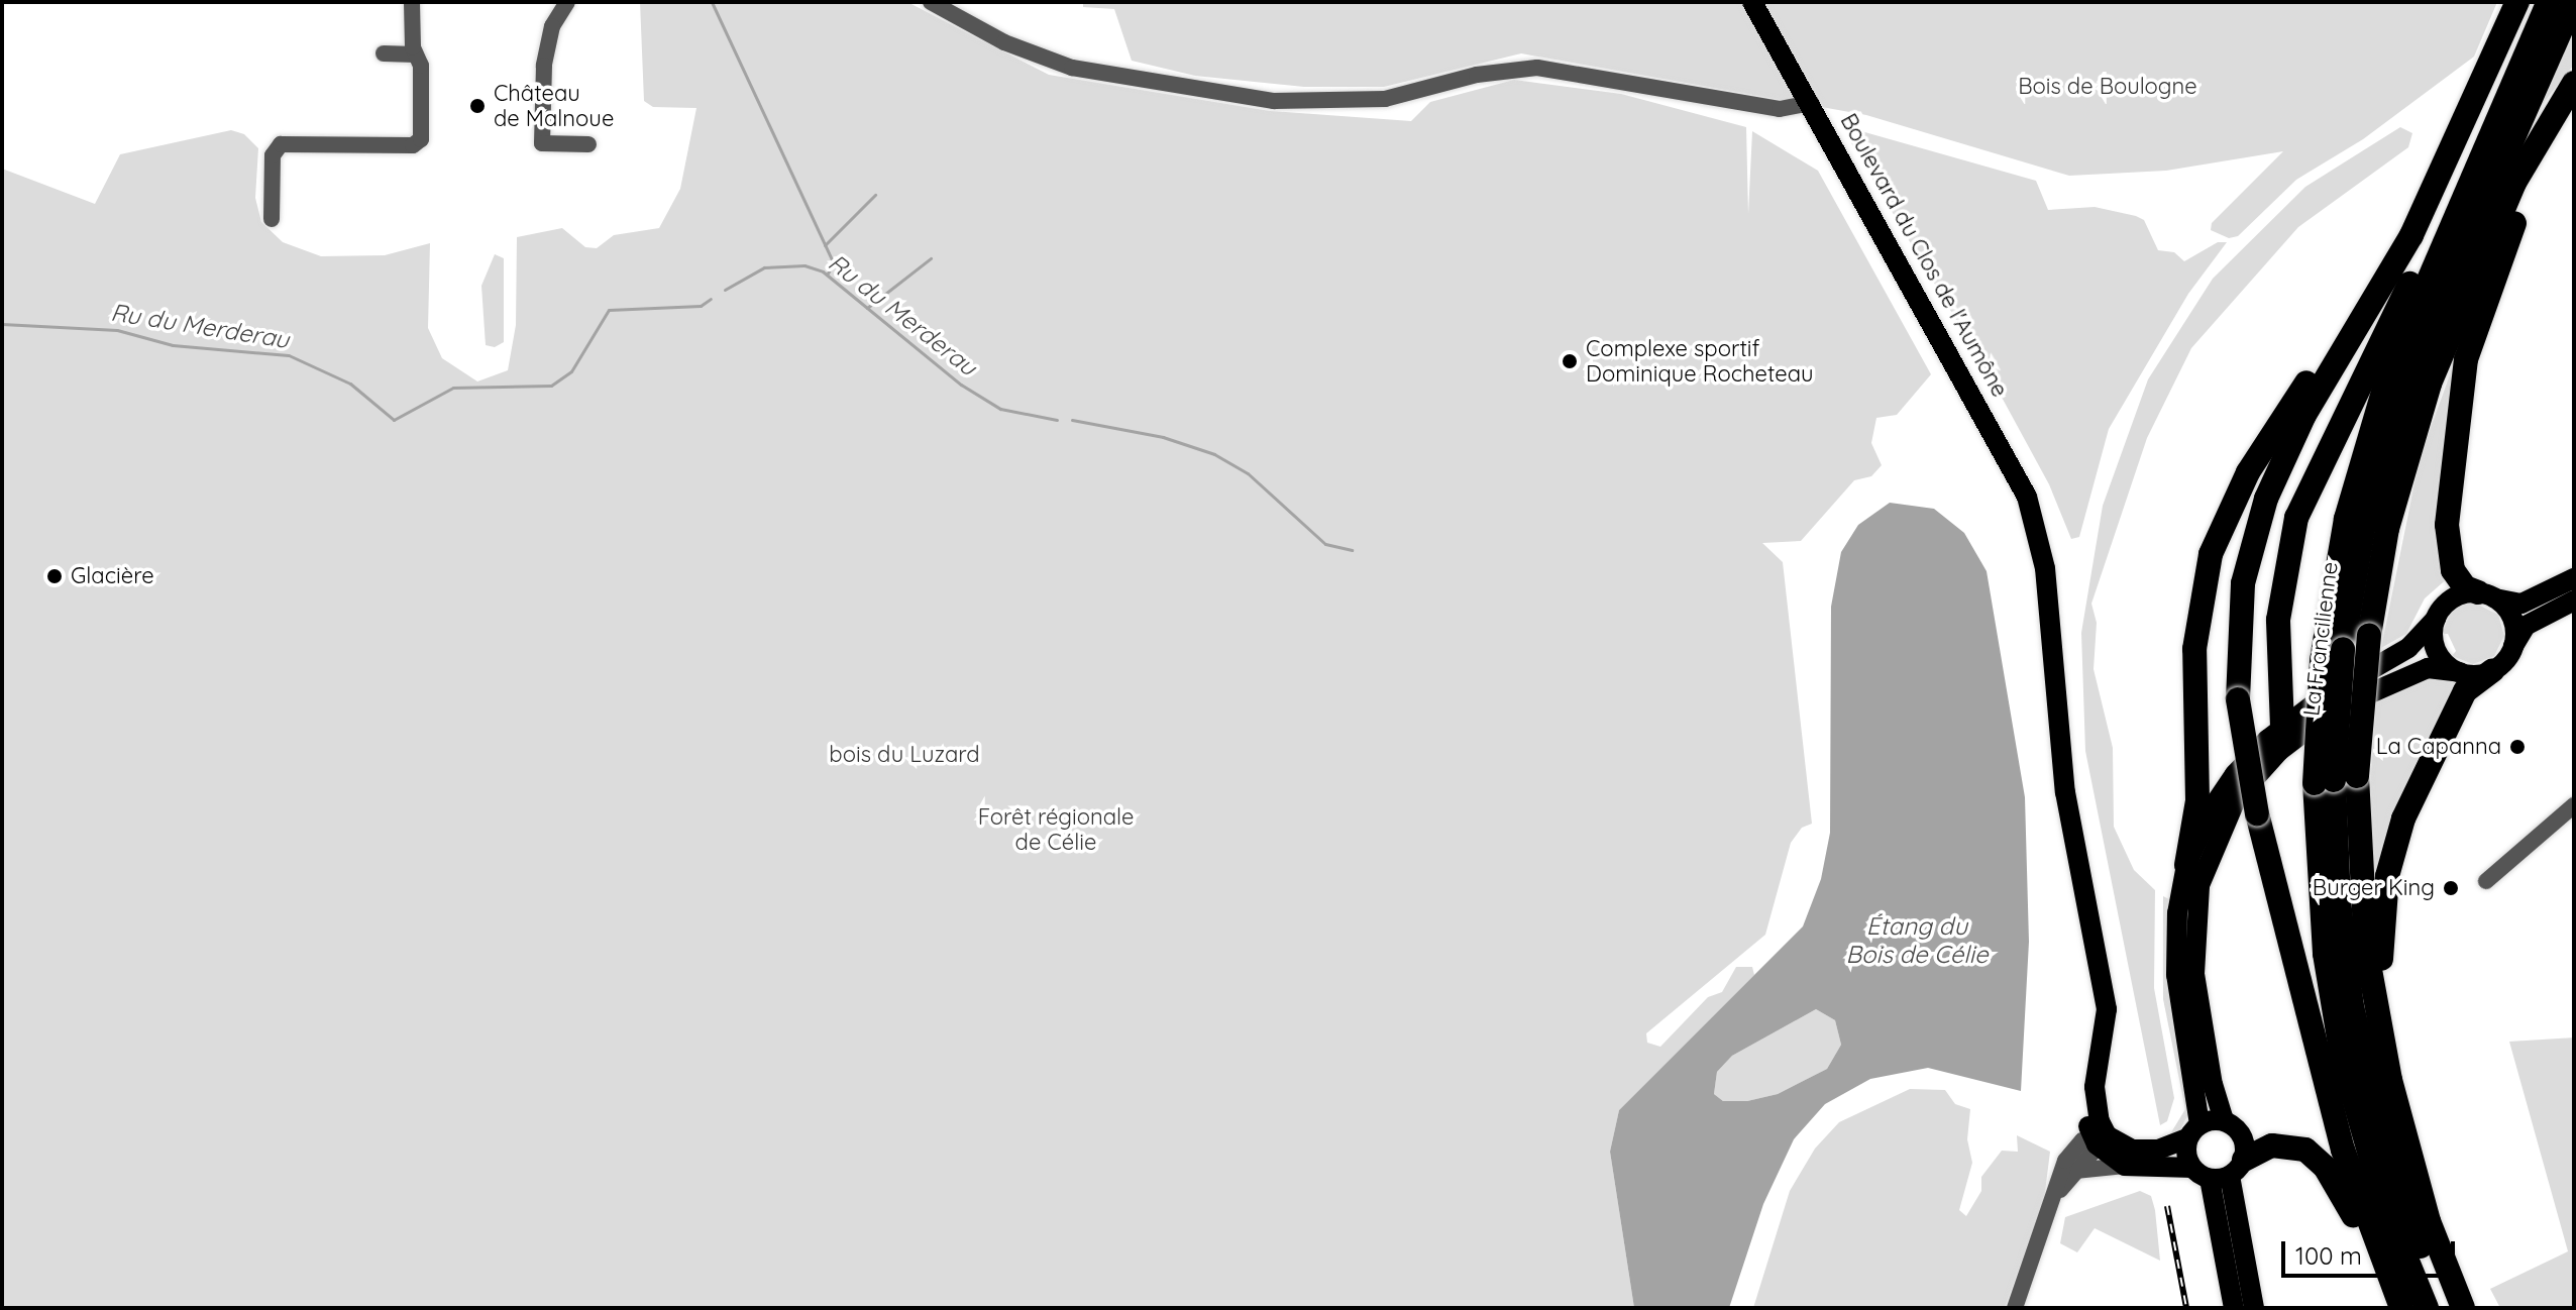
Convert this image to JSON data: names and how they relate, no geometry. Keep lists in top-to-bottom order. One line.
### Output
{"streets":{"highway":["La Francilienne"],"main road":["Boulevard du Clos de l'Aumône"]},"water":["Ru du Merderau","Étang du Bois de Célie"],"parks":["Bois de Boulogne","bois du Luzard","Forêt régionale de Célie"],"places":["Château de Malnoue","Complexe sportif Dominique Rocheteau","Glacière","La Capanna","Burger King"],"scale_bar":"100 m"}
